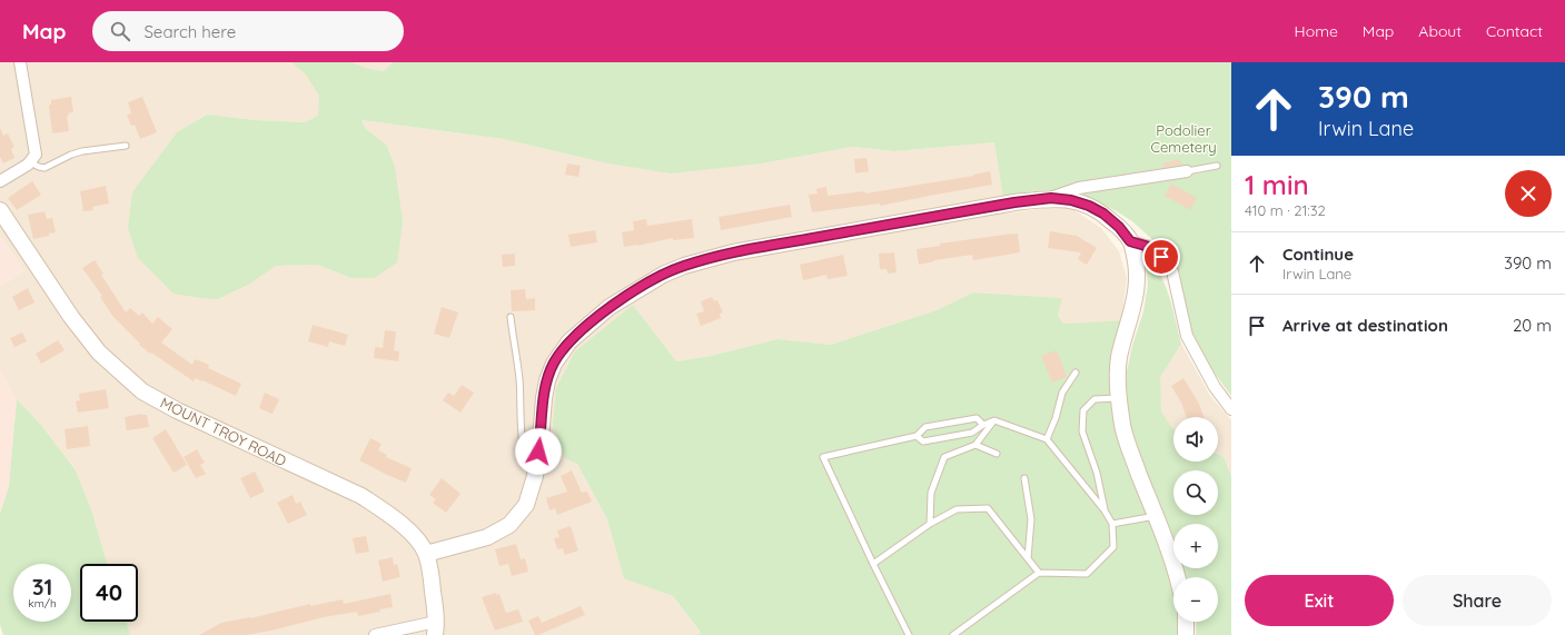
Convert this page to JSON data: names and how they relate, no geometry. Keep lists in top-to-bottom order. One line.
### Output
{"streets":{"street":["MOUNT TROY ROAD"]},"parks":["Podolier Cemetery"],"page":{"header":"Map","search":"Search here","nav":["Home","Map","About","Contact"],"turn":["390 m","Irwin Lane"],"heading":["1 min","410 m · 21:32"],"list":[{"name":"Continue","note":"Irwin Lane","value":"390 m"},{"name":"Arrive at destination","value":"20 m"}],"map_buttons":["+","−"],"speed":"31 km/h","limit":"40","buttons":["Exit","Share"]}}
